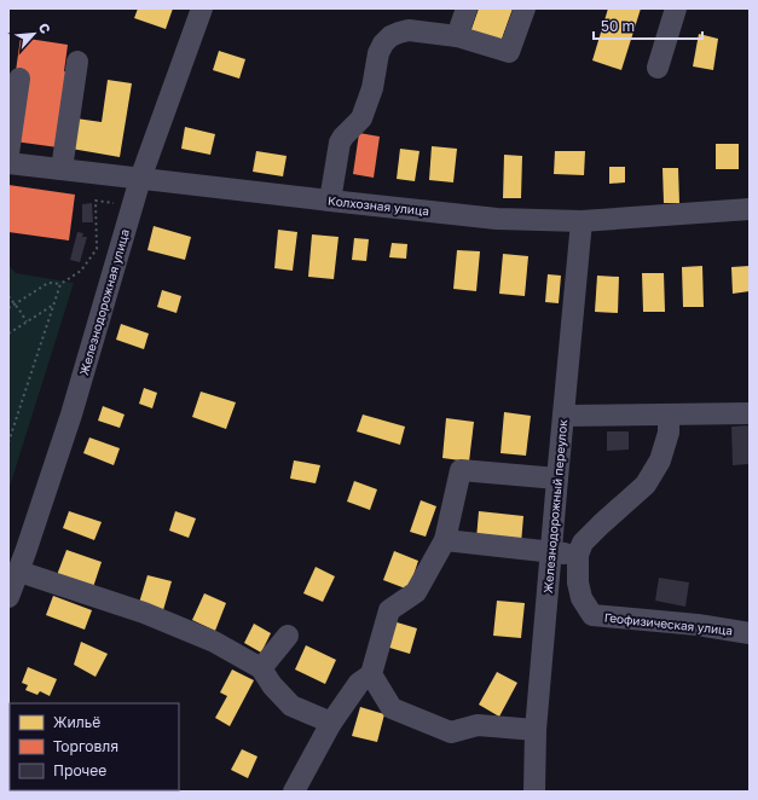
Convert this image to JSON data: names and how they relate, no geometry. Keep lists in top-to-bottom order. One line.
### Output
{"streets":{"street":["Колхозная улица","Железнодорожная улица","Железнодорожный переулок","Геофизическая улица"]},"crossings":[["Колхозная улица","Железнодорожная улица"],["Колхозная улица","Железнодорожный переулок"]],"legend":["Жильё","Торговля","Прочее"],"scale_bar":"50 m","north":"top right"}
